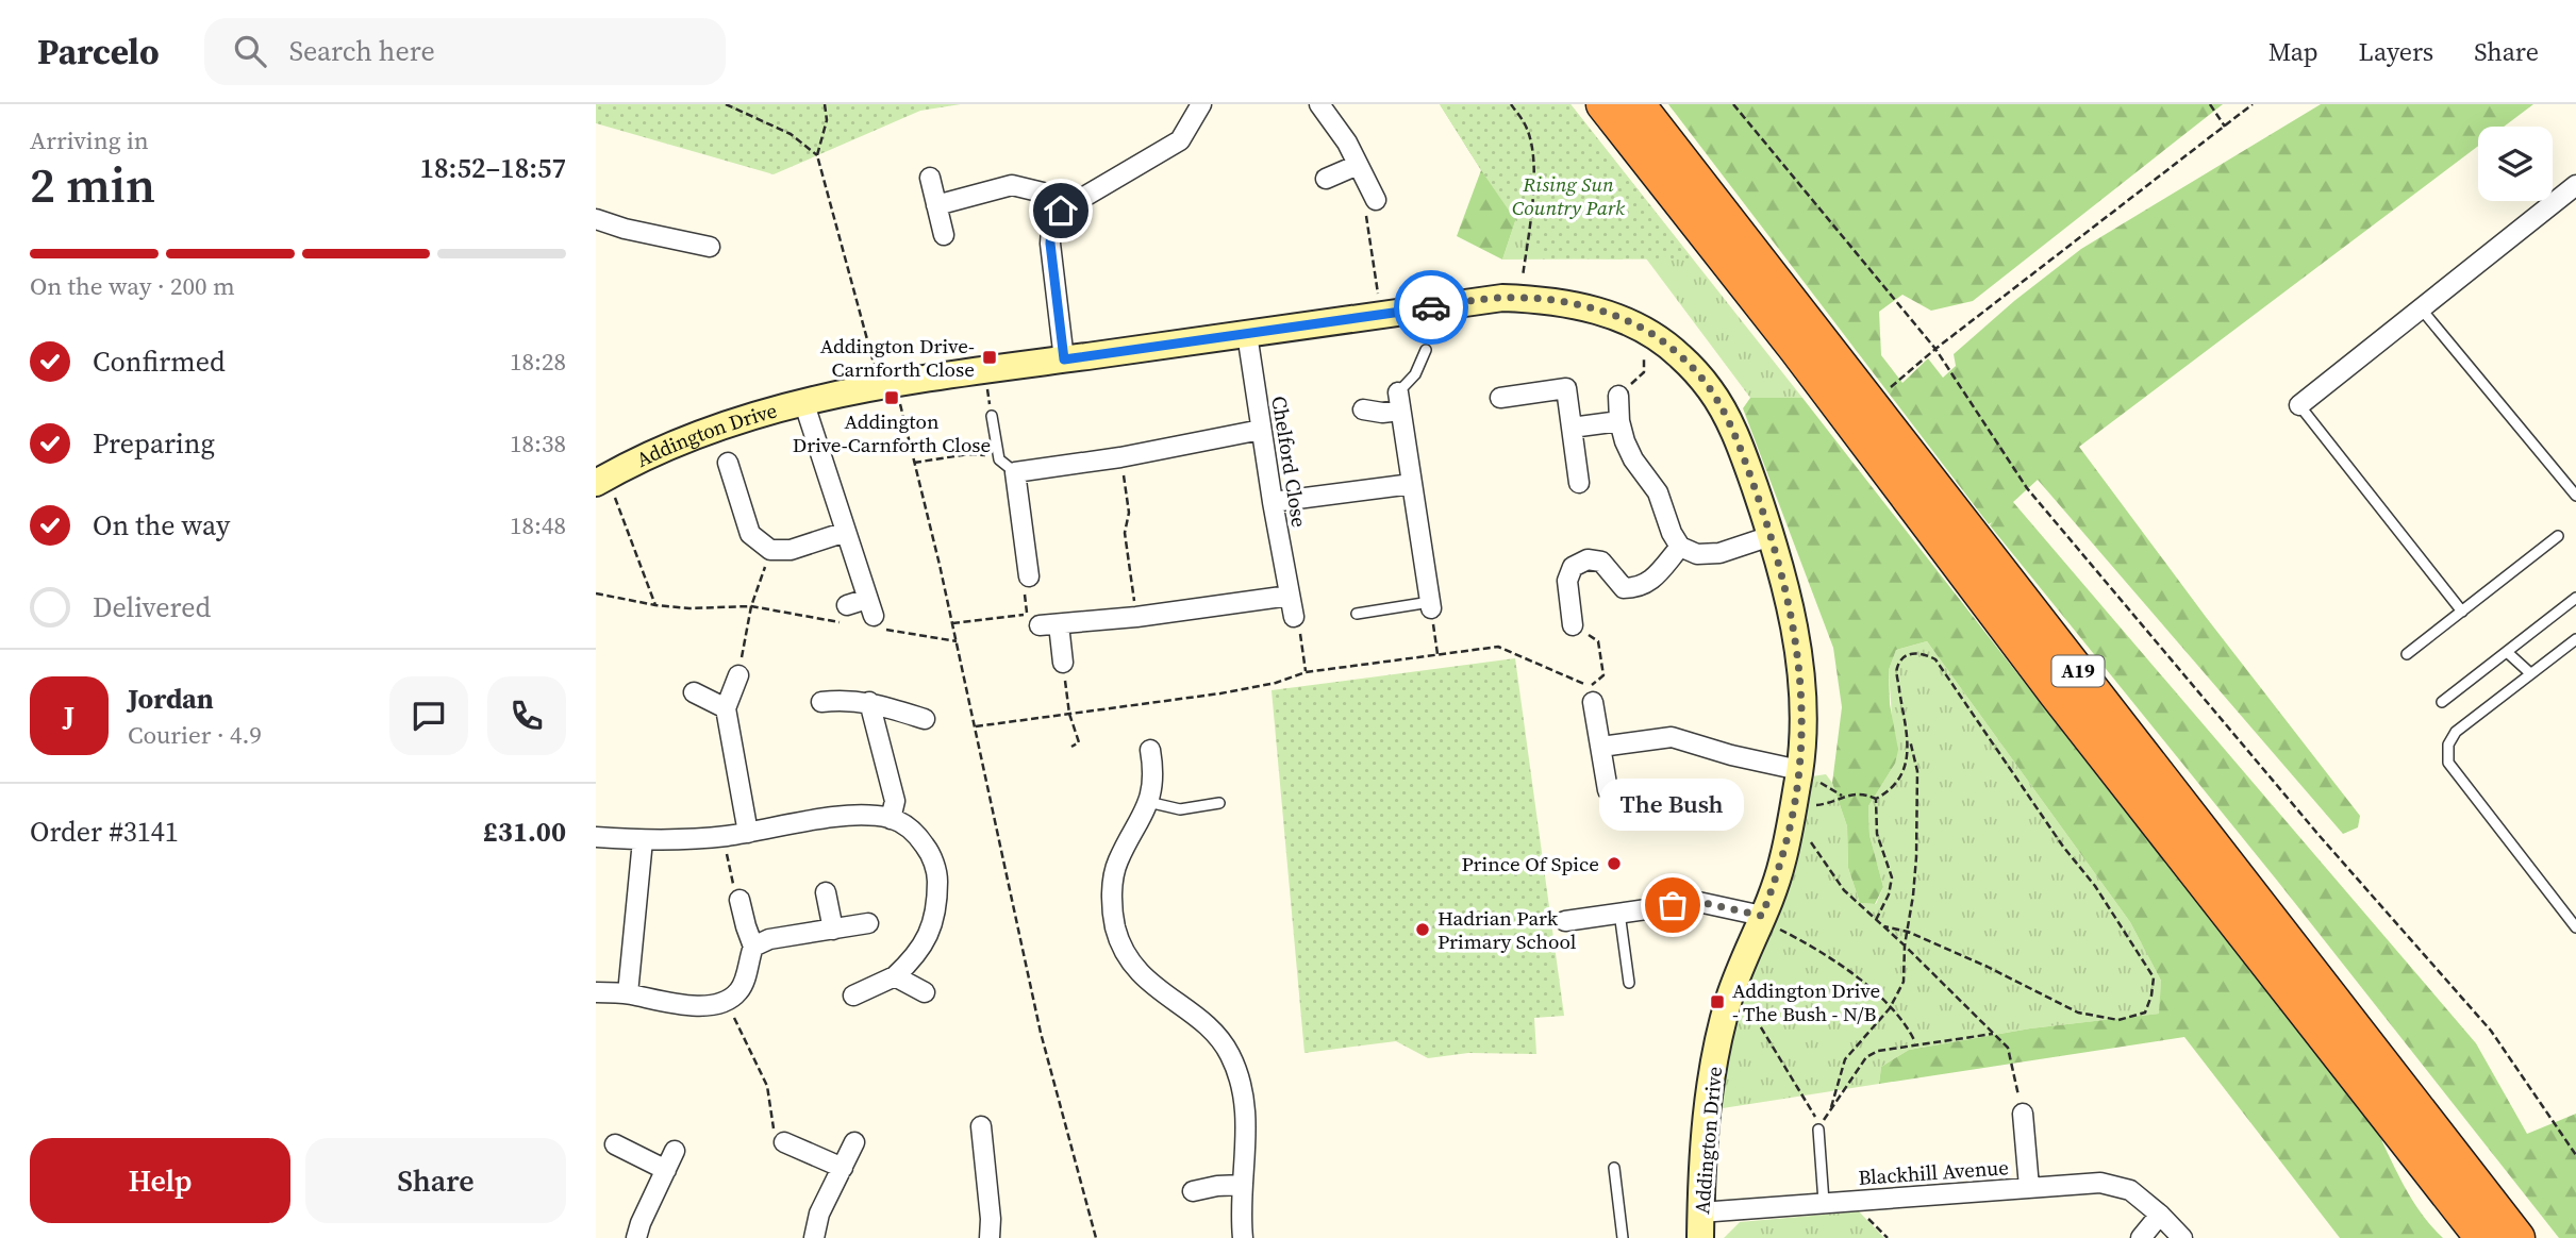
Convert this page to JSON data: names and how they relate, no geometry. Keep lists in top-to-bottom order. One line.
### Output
{"streets":{"highway":["A19"],"street":["Addington Drive","Chelford Close","Blackhill Avenue"]},"crossings":[["Addington Drive","Chelford Close"],["Addington Drive","Blackhill Avenue"]],"parks":["Rising Sun Country Park"],"places":{"transit":["Addington Drive- Carnforth Close","Addington Drive-Carnforth Close","Addington Drive - The Bush - N/B"],"other":["Prince Of Spice","The Bush","Hadrian Park Primary School"]},"page":{"header":"Parcelo","search":"Search here","nav":["Map","Layers","Share"],"heading":["2 min","Arriving in","18:52–18:57"],"panel":["Jordan","Courier · 4.9","Order #3141","£31.00"],"bar":"On the way · 200 m","list":[["Confirmed","18:28"],["Preparing","18:38"],["On the way","18:48"],"Delivered"],"round":"J","bubble":"The Bush","buttons":["Help","Share"]}}
